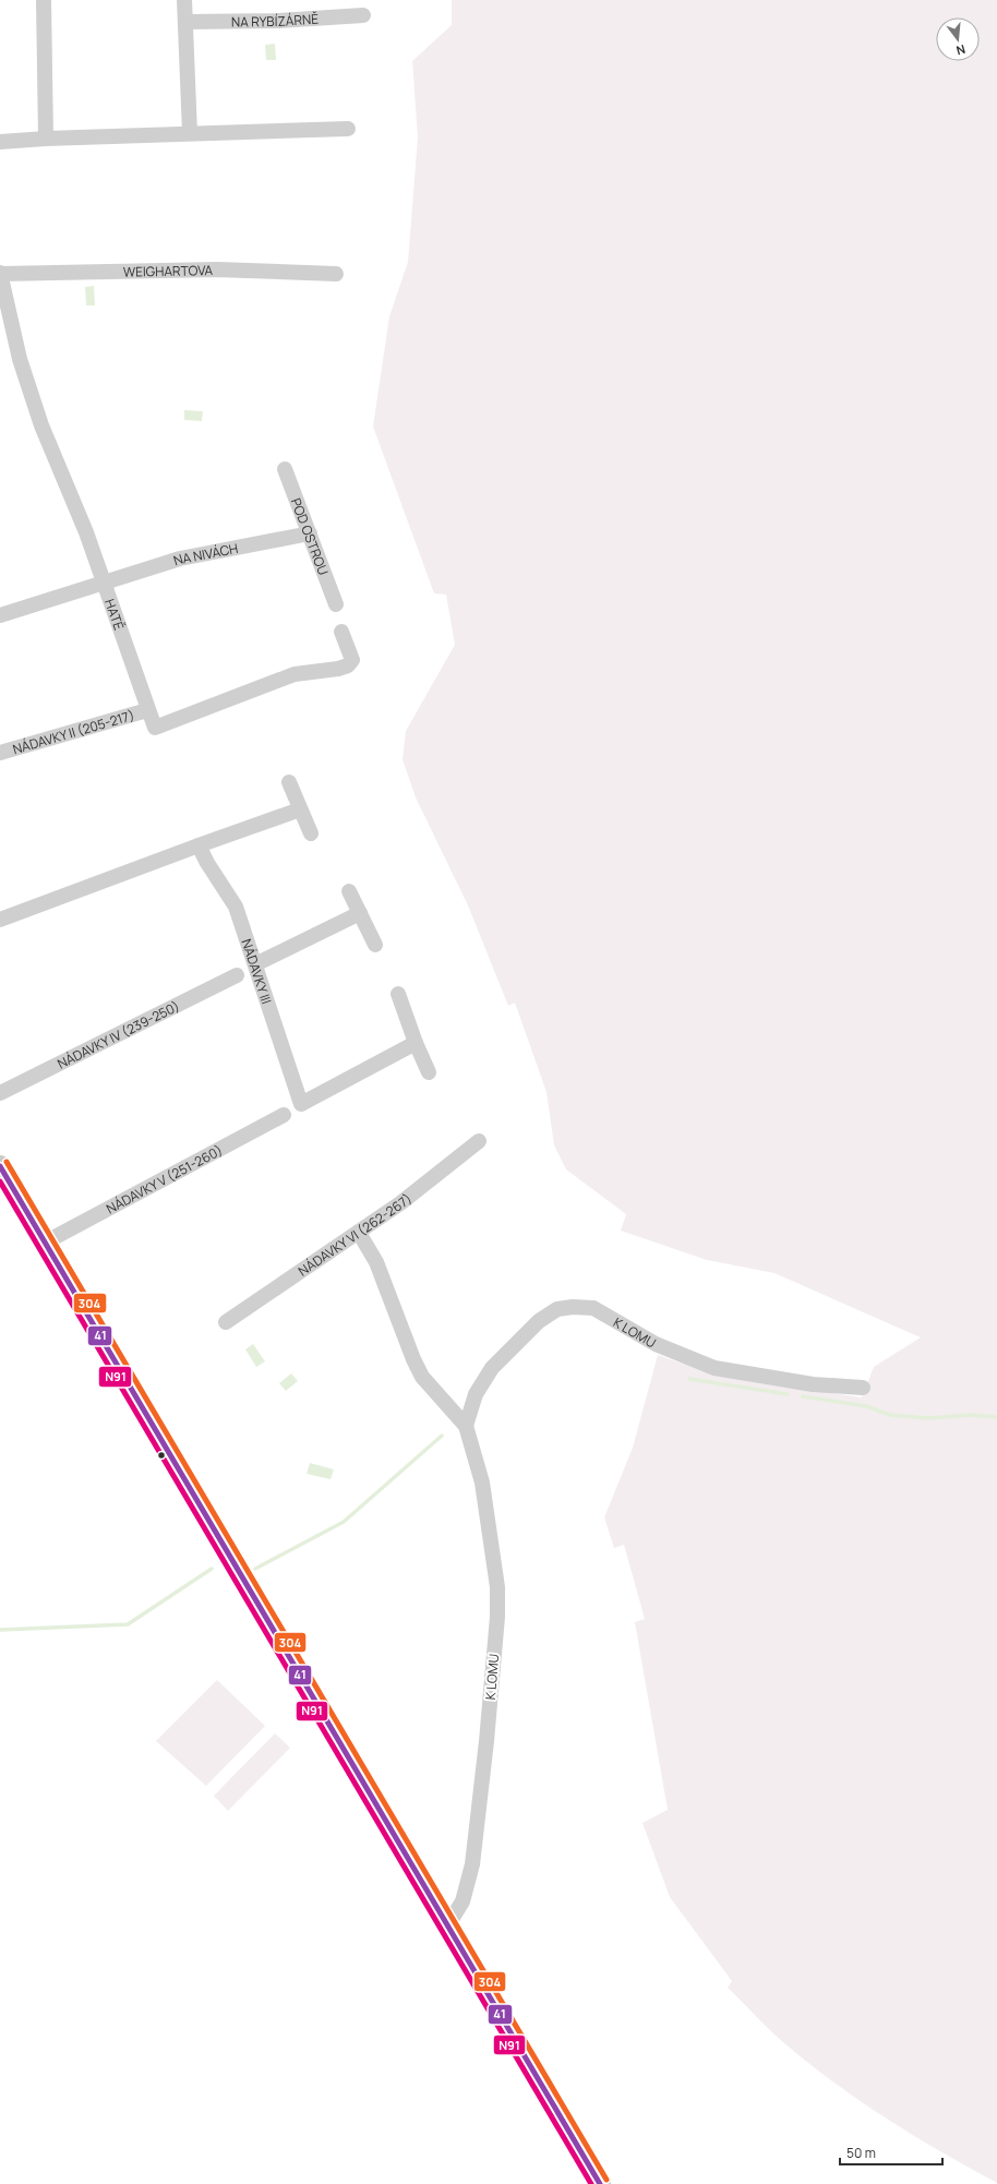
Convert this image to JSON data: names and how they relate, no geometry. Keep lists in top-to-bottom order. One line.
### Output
{"streets":{"street":["NA RYBÍZÁRNĚ","WEIGHARTOVA","POD OSTROU","NA NIVÁCH","HATĚ","NÁDAVKY II (205-217)","NÁDAVKY III","NÁDAVKY IV (239-250)","NÁDAVKY V (251-260)","NÁDAVKY VI (262-267)","K LOMU"]},"crossings":[["WEIGHARTOVA","HATĚ"],["POD OSTROU","NA NIVÁCH"],["NA NIVÁCH","HATĚ"],["HATĚ","NÁDAVKY II (205-217)"],["NÁDAVKY VI (262-267)","K LOMU"]],"lines":["transit line 304","transit line 41","transit line N91"],"scale_bar":"50 m","north":"bottom"}
